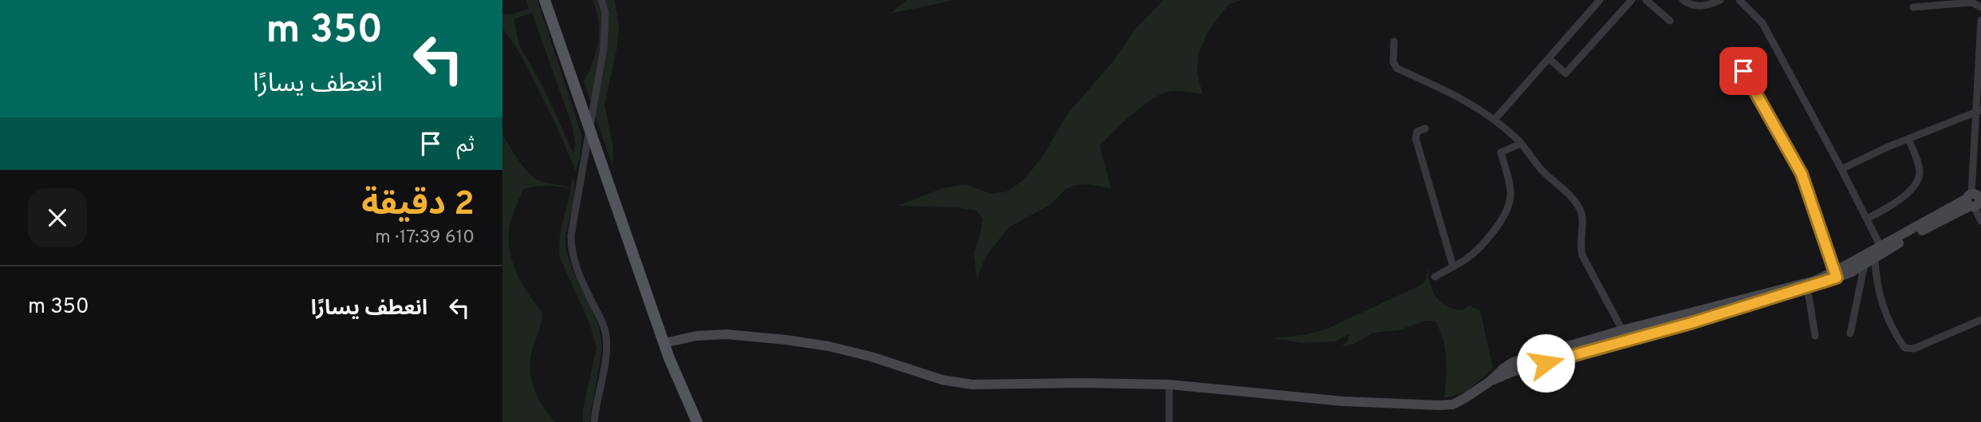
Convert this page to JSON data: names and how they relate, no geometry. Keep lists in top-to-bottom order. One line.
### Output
{"page":{"turn":["350 m","انعطف يسارًا"],"then":"ثم","heading":["2 دقيقة","610 m · 17:39"],"list":[{"name":"انعطف يسارًا","value":"350 m"}]}}
